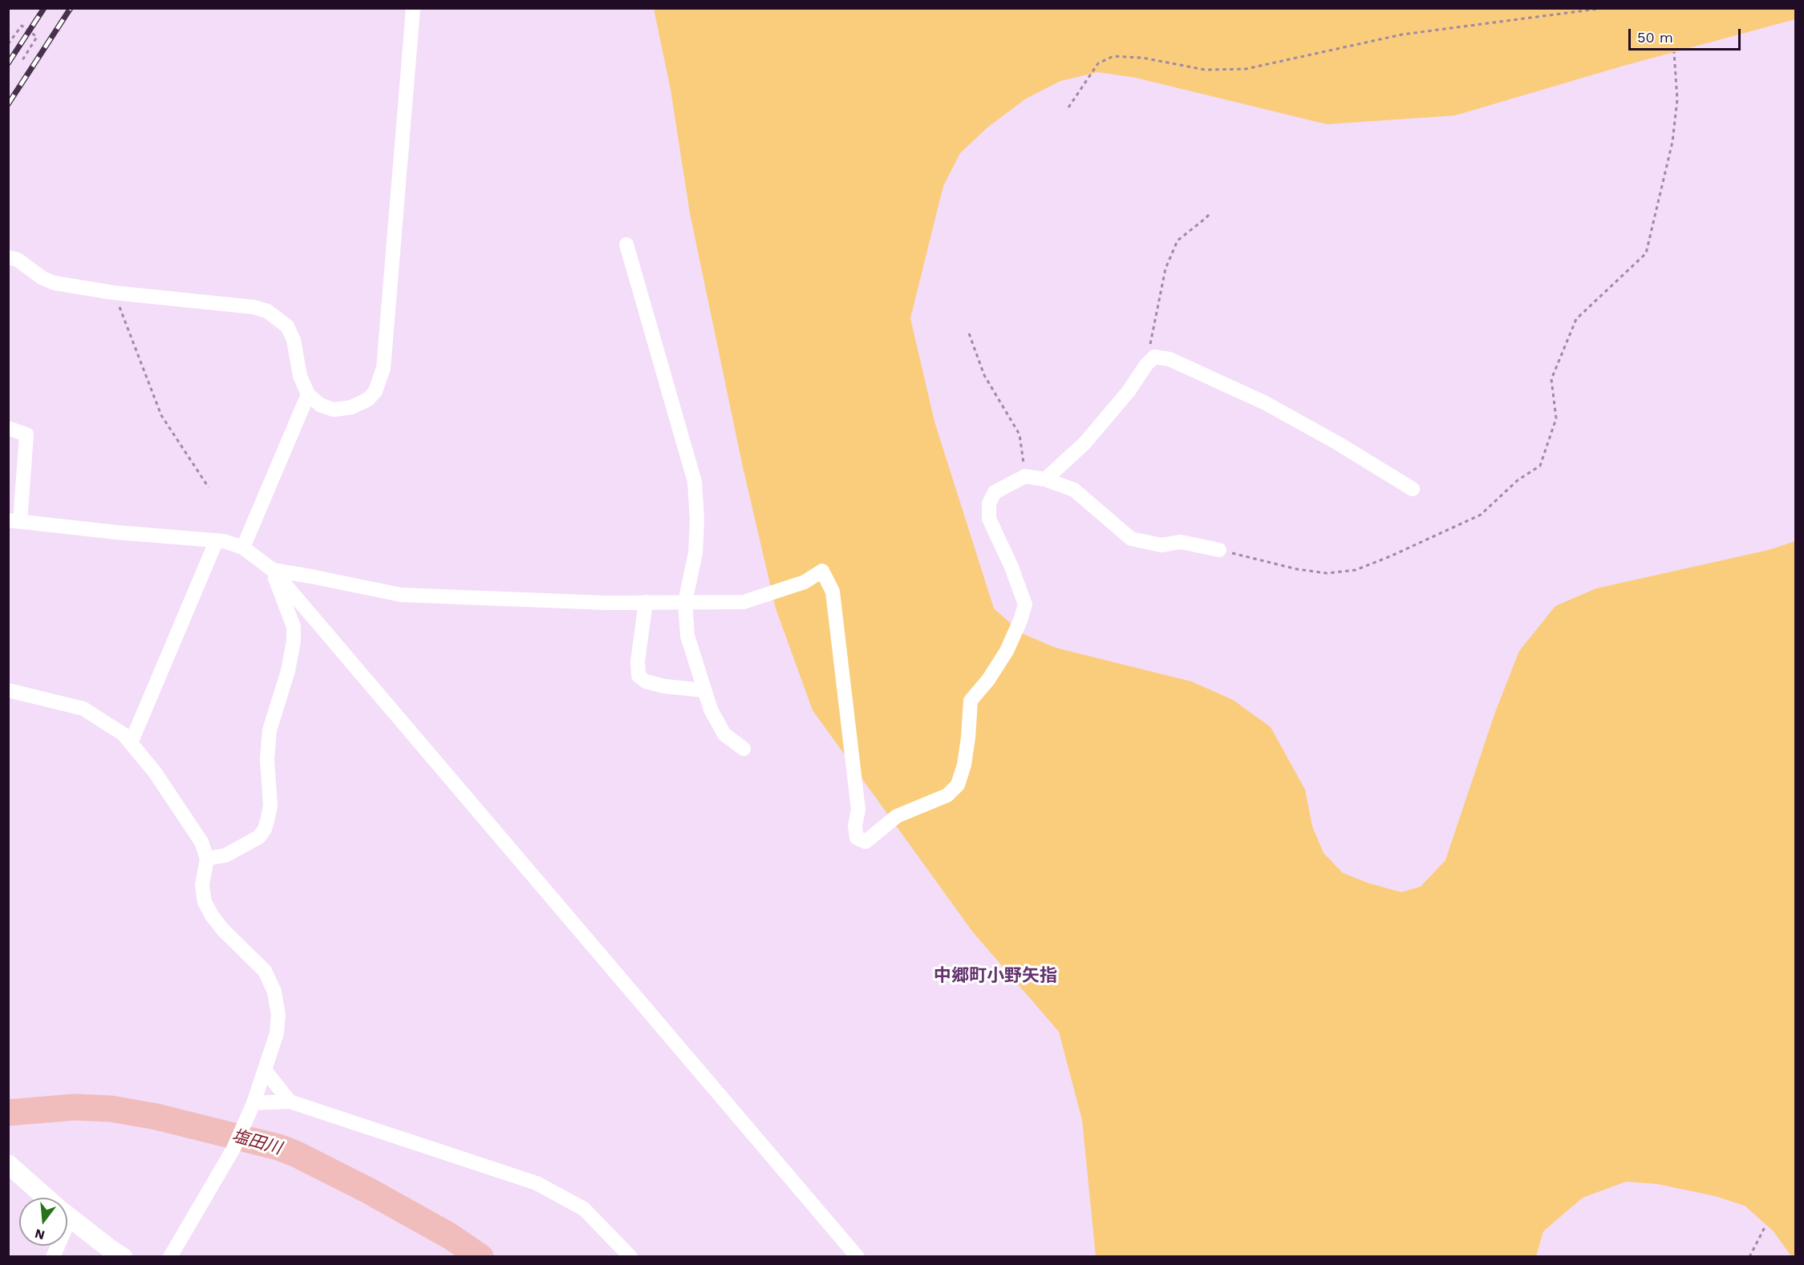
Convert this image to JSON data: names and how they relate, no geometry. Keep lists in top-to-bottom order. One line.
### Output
{"districts":["中郷町小野矢指"],"water":["塩田川"],"scale_bar":"50 m","north":"bottom"}
